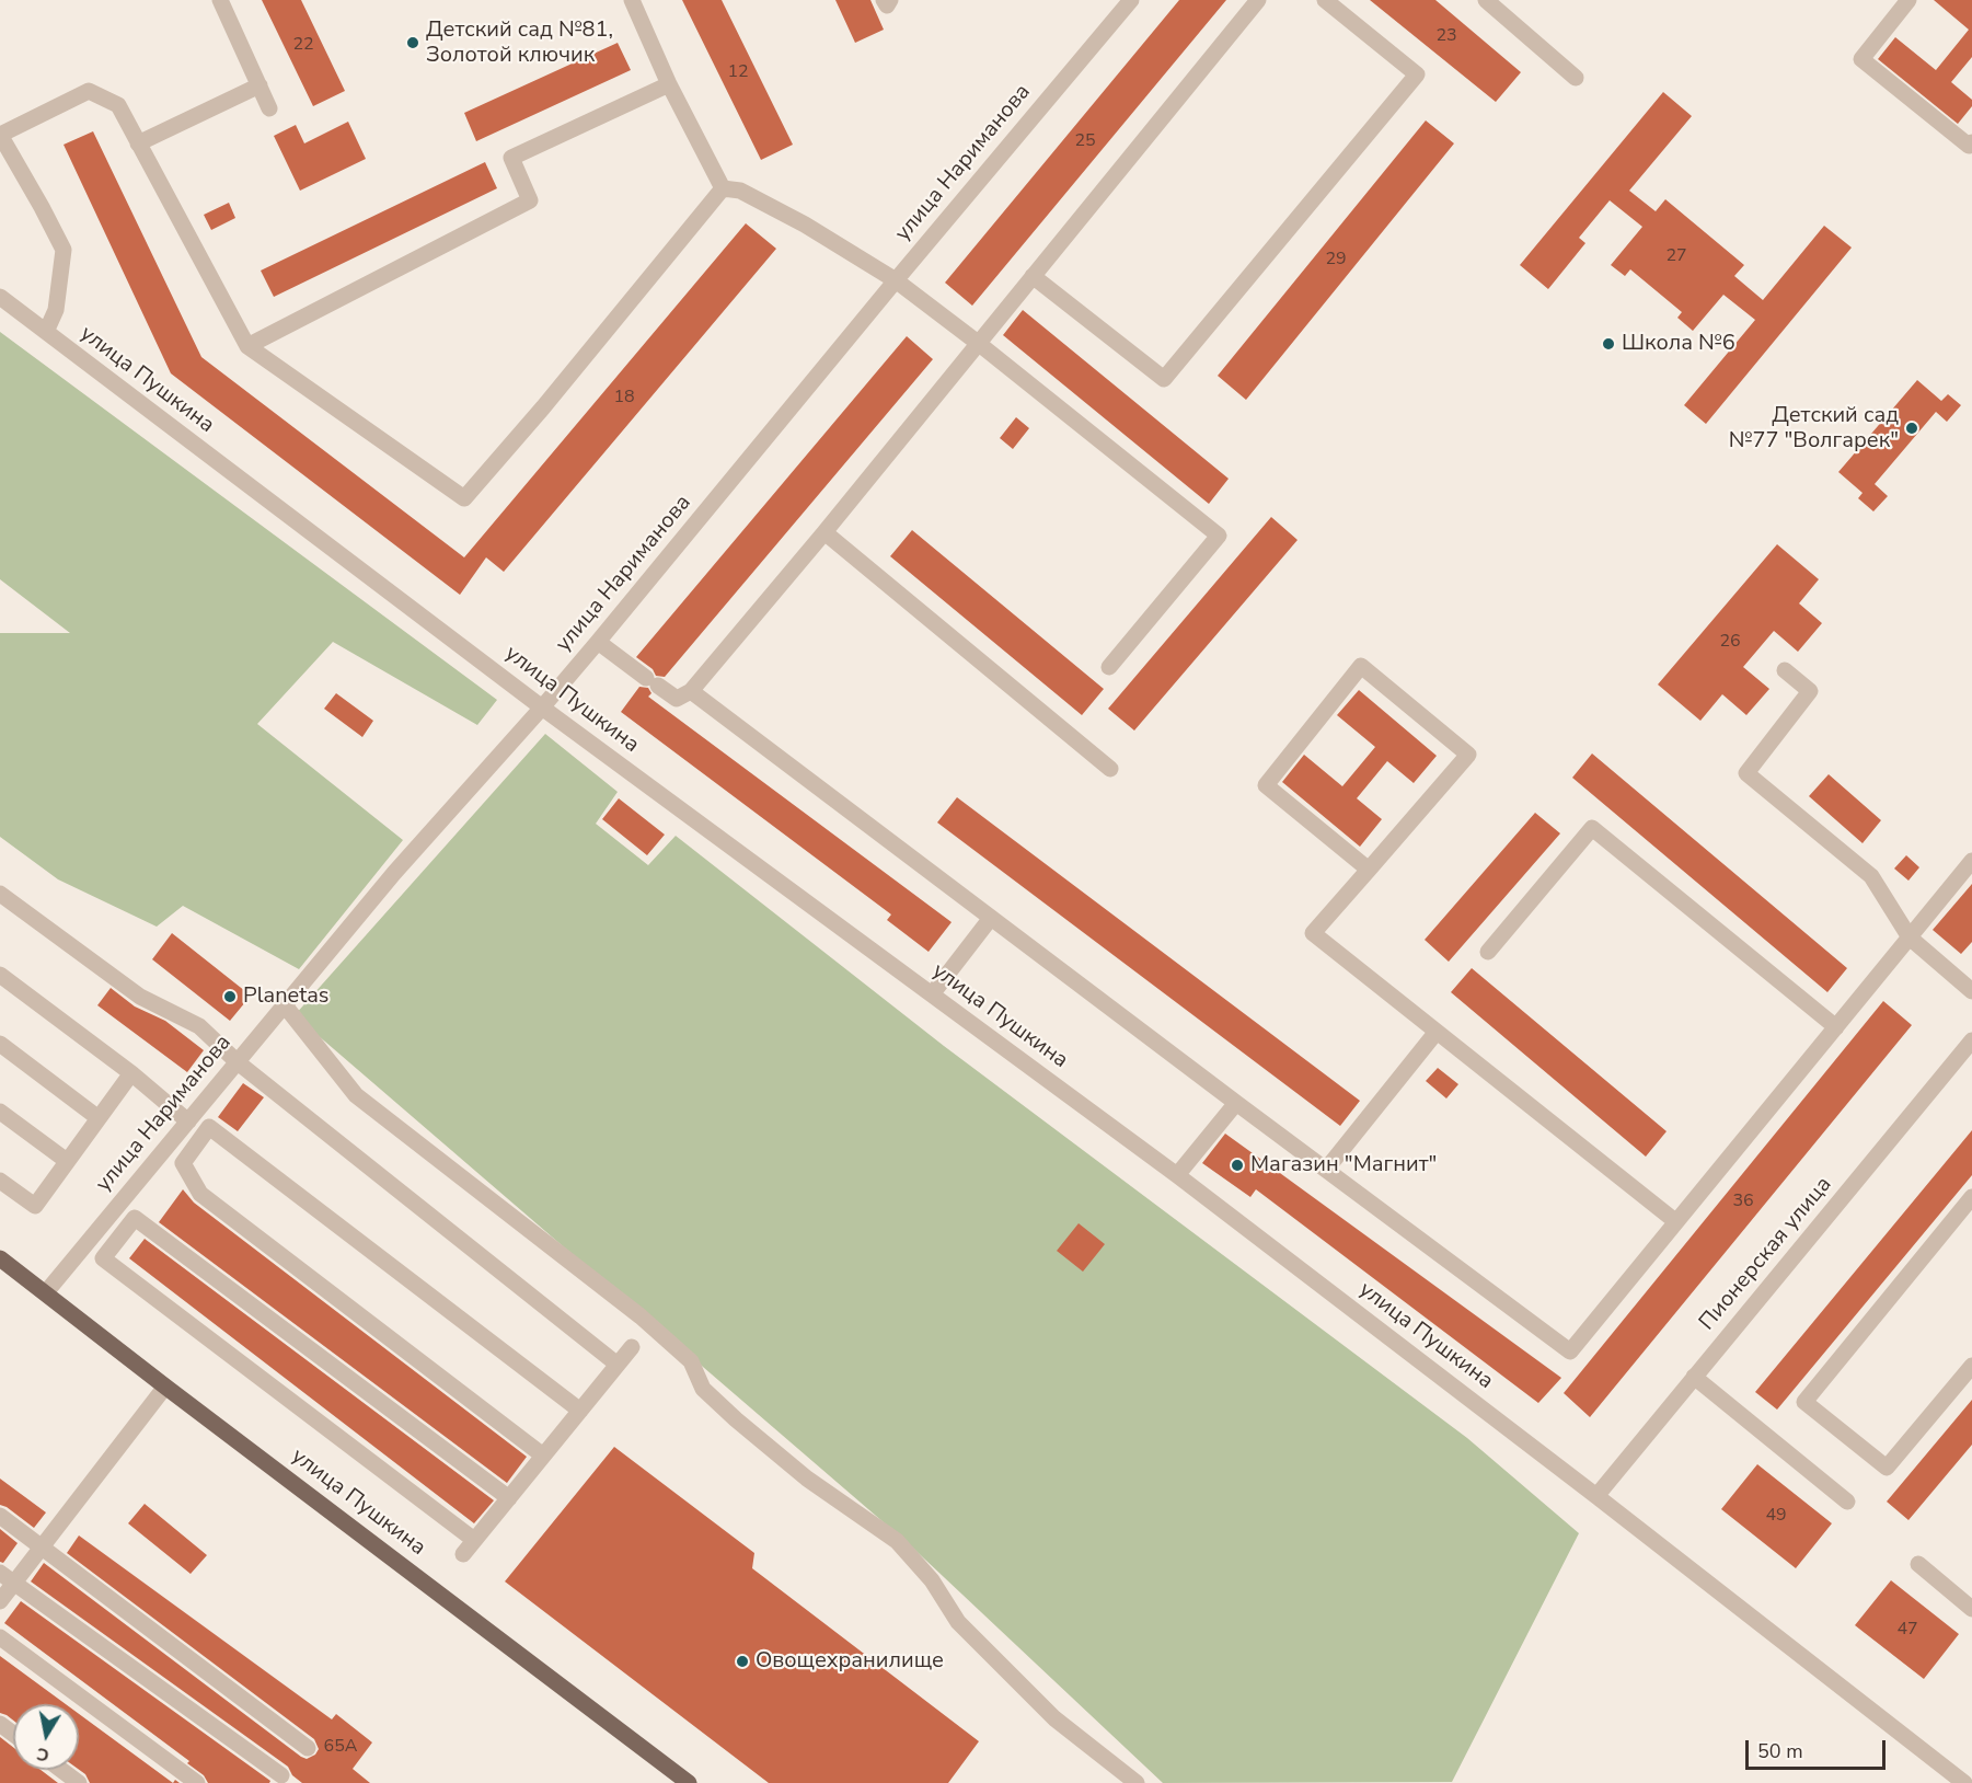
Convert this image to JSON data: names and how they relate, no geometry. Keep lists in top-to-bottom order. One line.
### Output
{"streets":{"main road":["улица Пушкина"],"street":["улица Нариманова","Пионерская улица"]},"crossings":[["улица Нариманова","улица Пушкина"],["улица Пушкина","Пионерская улица"]],"places":["Детский сад №81, Золотой ключик","Школа №6","Детский сад №77 \"Волгарек\"","Planetas","Магазин \"Магнит\"","Овощехранилище"],"house_numbers":["23","22","12","25","27","29","18","26","36","49","47","65А"],"scale_bar":"50 m","north":"bottom"}
